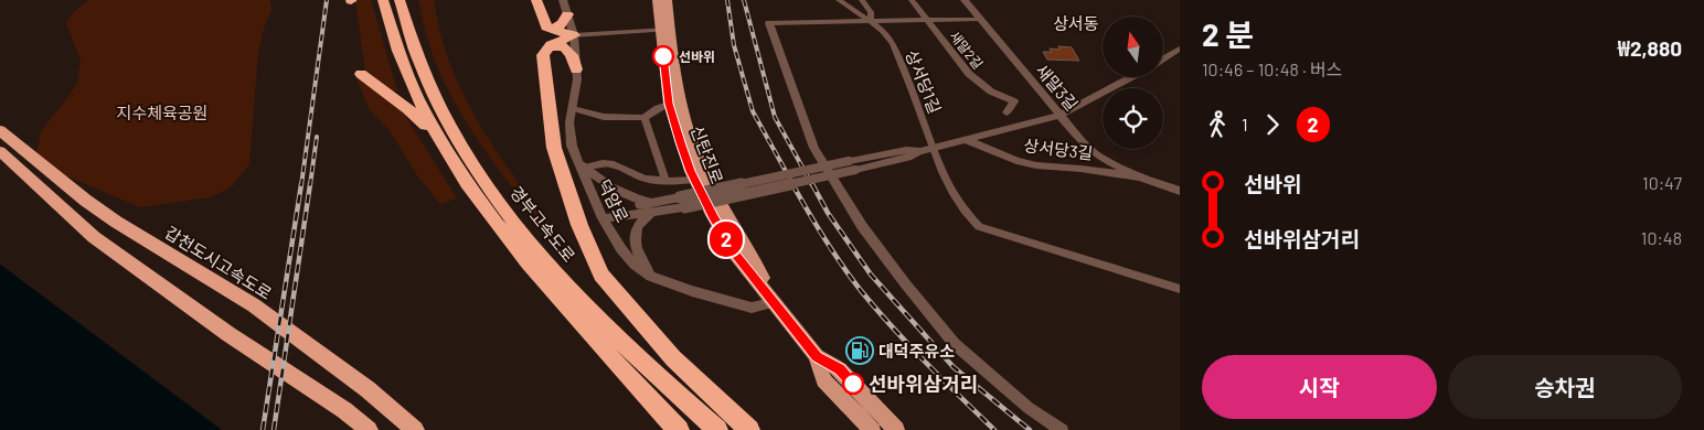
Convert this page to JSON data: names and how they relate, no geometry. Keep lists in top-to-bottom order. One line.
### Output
{"streets":{"highway":["경부고속도로","갑천도시고속도로"],"main road":["신탄진로"],"street":["새말2길","상서당1길","새말3길","상서당3길","덕암로"]},"crossings":[["새말3길","상서당3길"],["신탄진로","덕암로"]],"districts":["상서동"],"parks":["지수체육공원"],"places":{"other":["선바위","선바위삼거리"],"fuel station":["대덕주유소"]},"lines":["bus line 2"],"north":"top","page":{"on_map":"2","heading":["2 분","10:46 – 10:48 · 버스","₩2,880"],"legs":["1","2"],"list":[{"name":"선바위","value":"10:47"},{"name":"선바위삼거리","value":"10:48"}],"buttons":["시작","승차권"]}}
